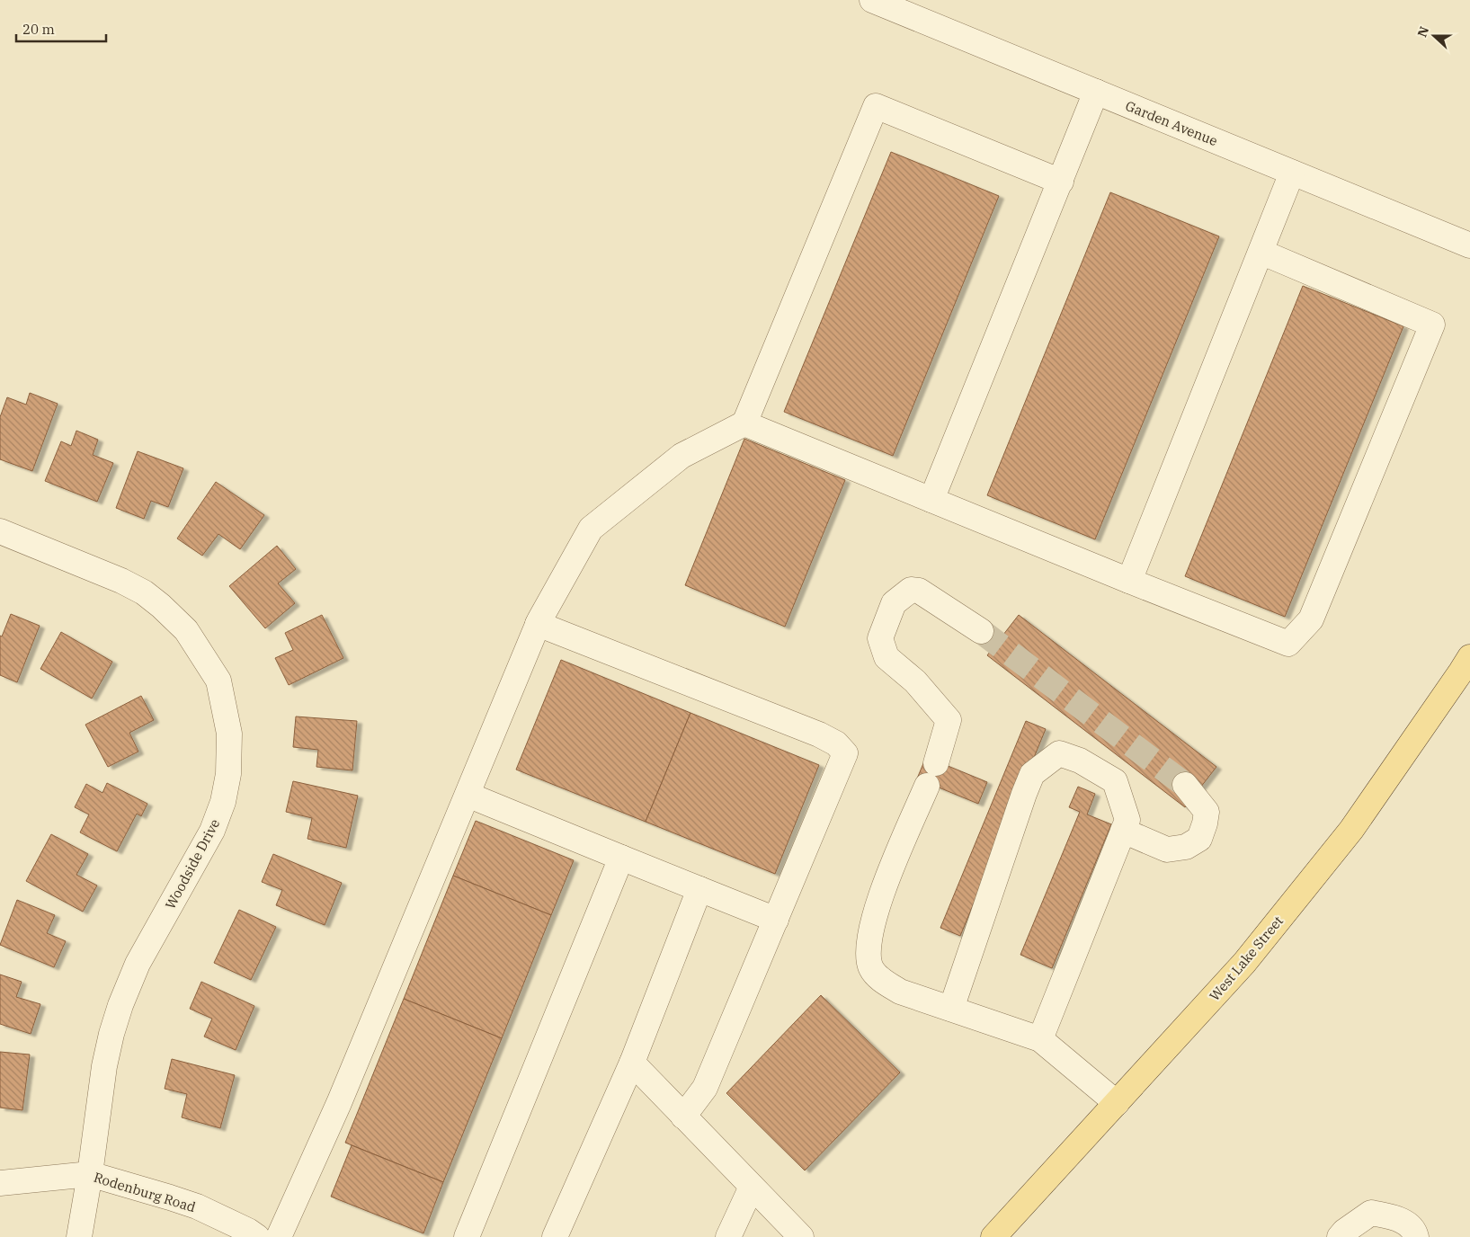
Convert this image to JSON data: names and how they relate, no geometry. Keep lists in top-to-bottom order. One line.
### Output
{"streets":{"main road":["West Lake Street"],"street":["Garden Avenue","Woodside Drive","Rodenburg Road"]},"crossings":[["Woodside Drive","Rodenburg Road"]],"scale_bar":"20 m","north":"left"}
